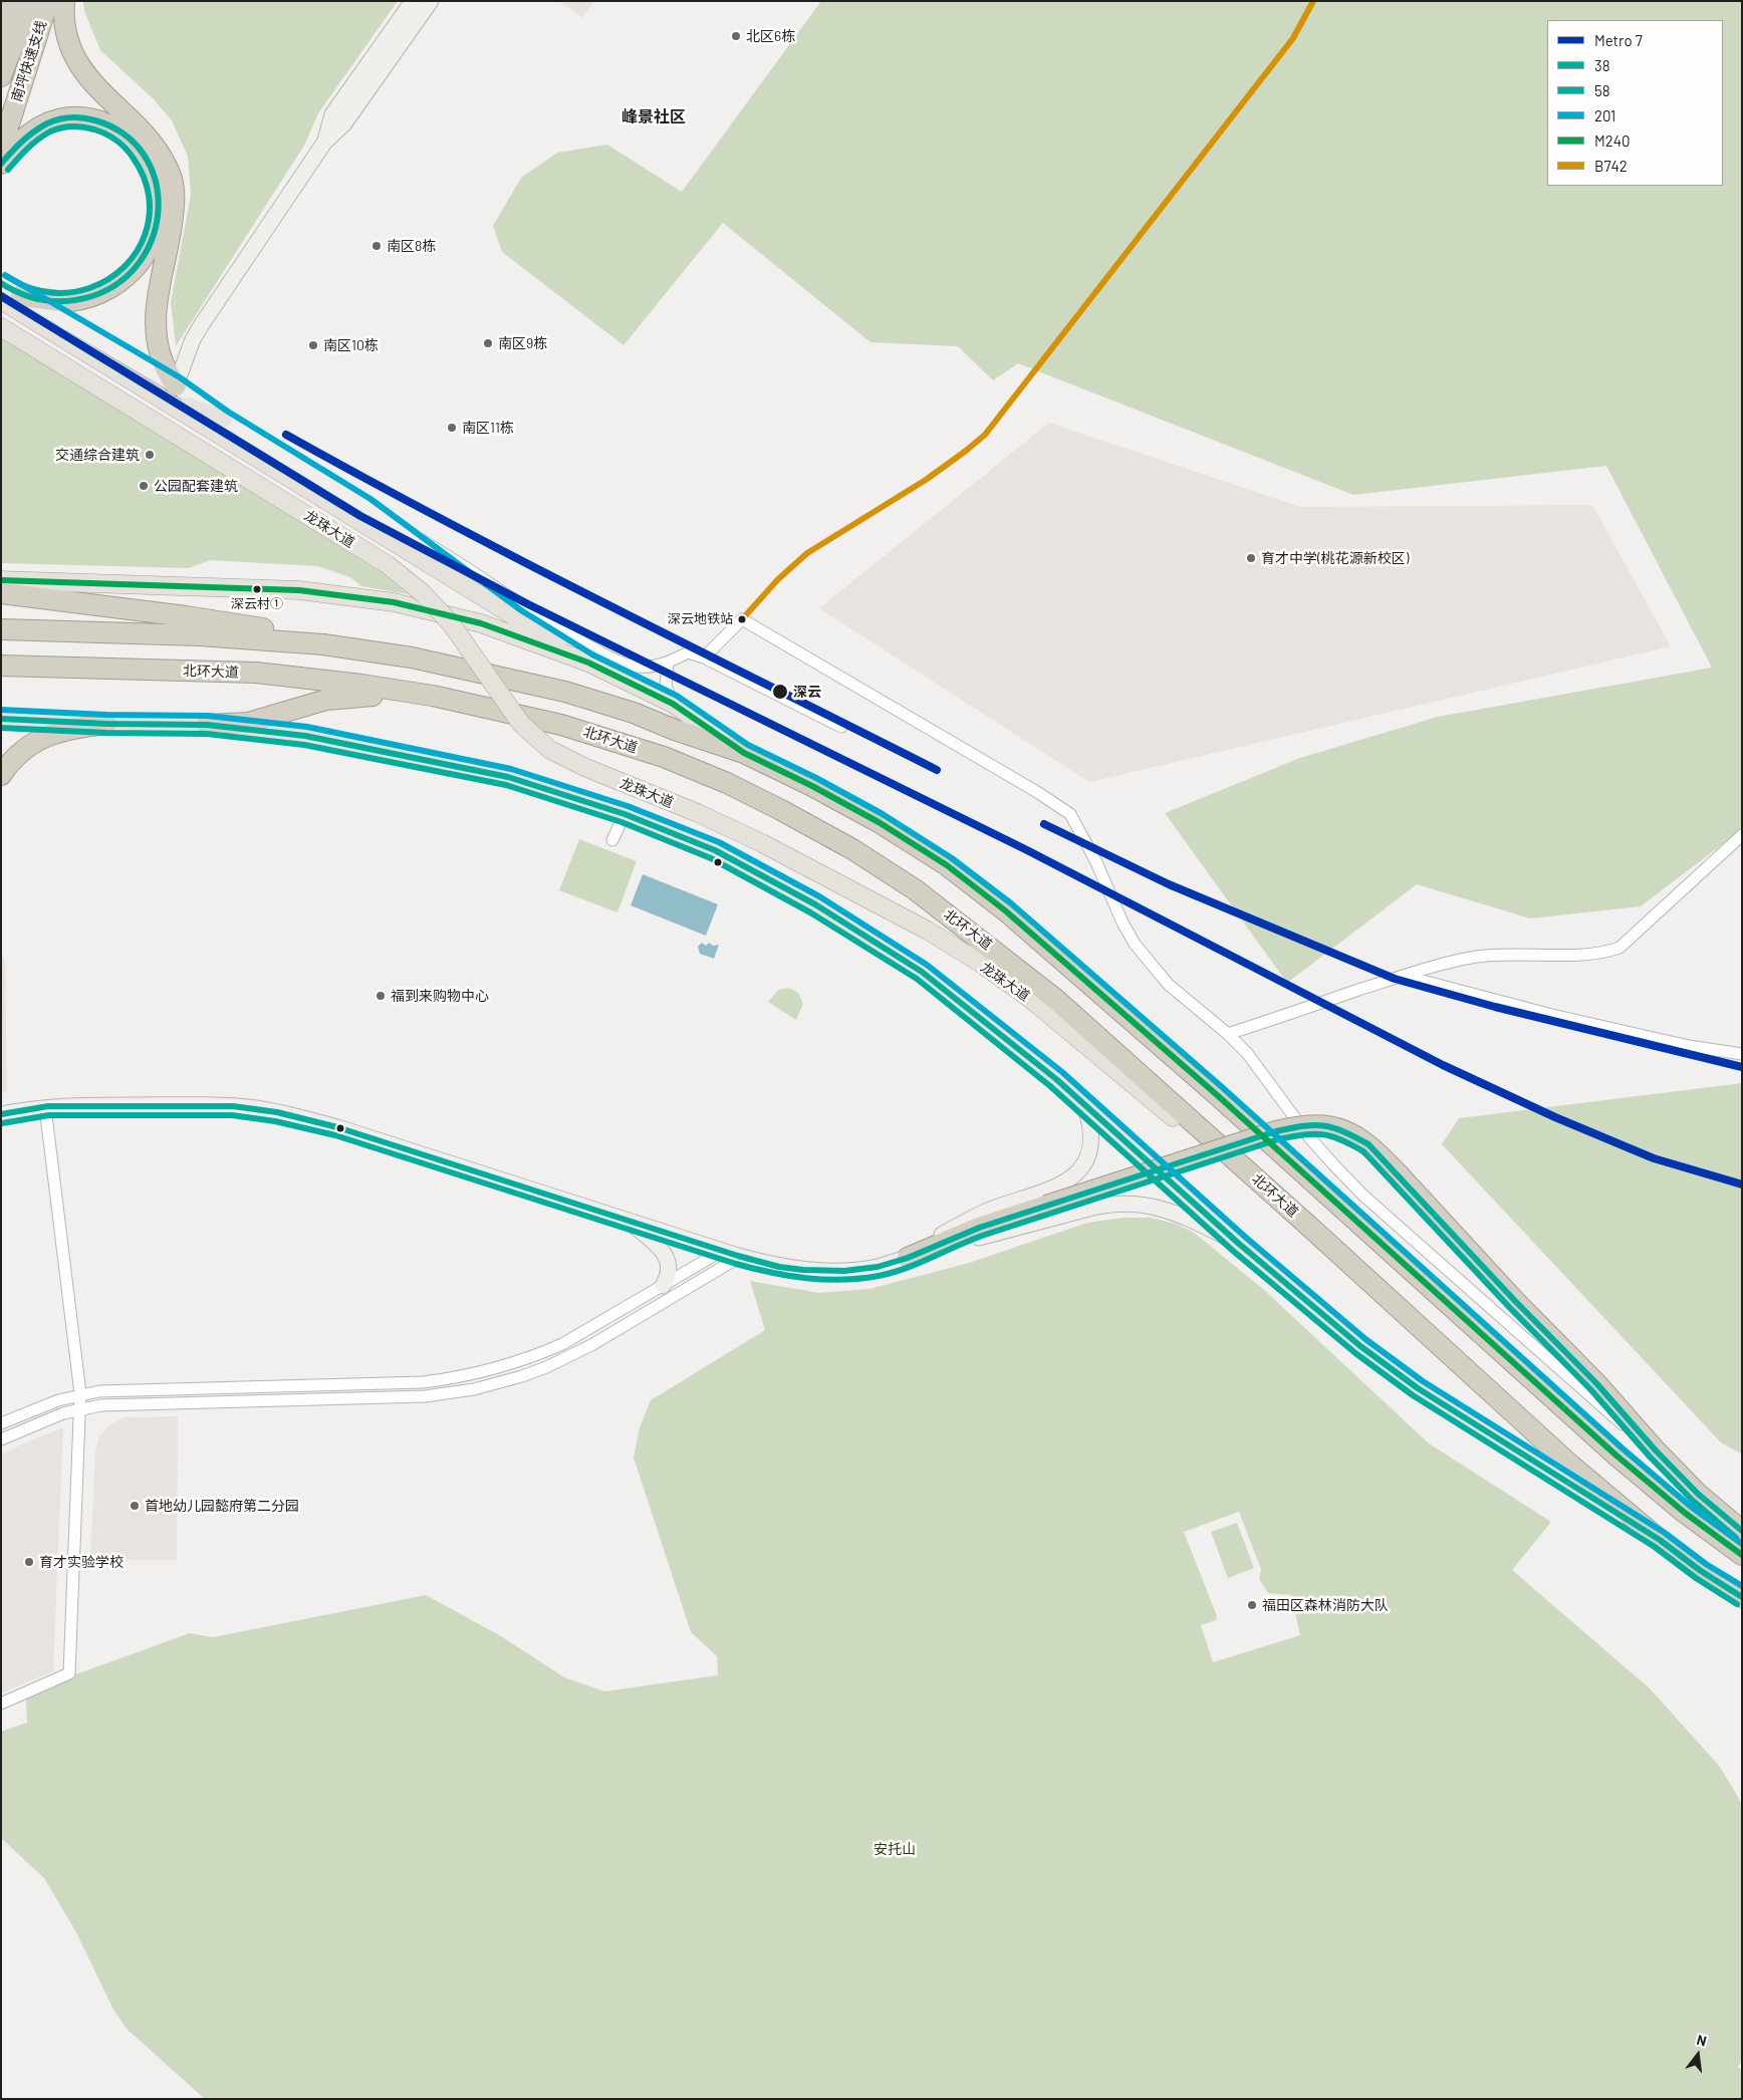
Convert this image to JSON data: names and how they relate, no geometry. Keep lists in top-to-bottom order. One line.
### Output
{"streets":{"highway":["南坪快速支线","北环大道"],"main road":["龙珠大道"]},"crossings":[["龙珠大道","北环大道"]],"districts":["峰景社区"],"parks":["安托山"],"places":["北区6栋","南区8栋","南区9栋","南区10栋","南区11栋","交通综合建筑","公园配套建筑","育才中学(桃花源新校区)","深云村①","深云地铁站","深云","福到来购物中心","首地幼儿园懿府第二分园","育才实验学校","福田区森林消防大队"],"lines":["transit line B742","transit line 38","transit line 58","transit line 201","metro line 7","transit line M240"],"legend":["Metro 7","38","58","201","M240","B742"],"north":"top"}
